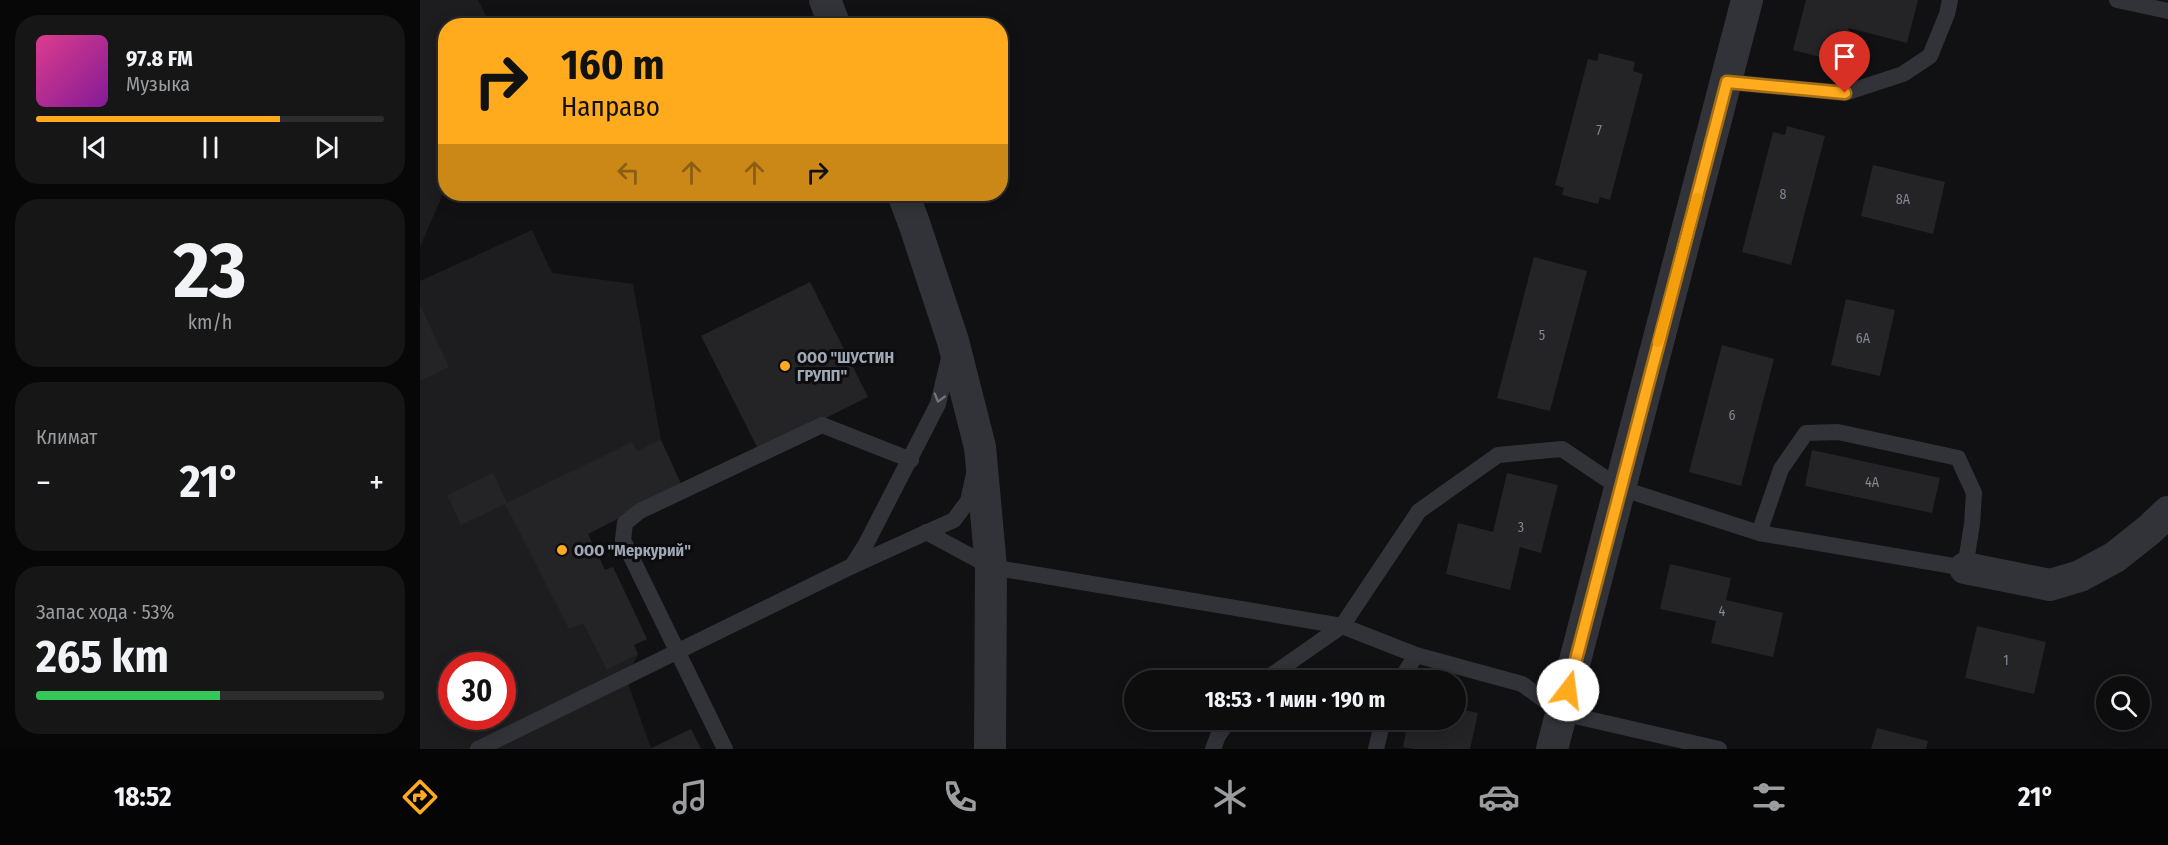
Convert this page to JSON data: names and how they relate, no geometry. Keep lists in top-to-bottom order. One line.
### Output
{"places":["ООО \"ШУСТИН ГРУПП\"","ООО \"Меркурий\""],"house_numbers":["7","8","8А","5","6А","6","4А","3","4","1"],"page":{"turn":["160 m","Направо"],"song":["97.8 FM","Музыка"],"tile":[["23","km/h"],"Климат",["Запас хода · 53%","265 km"]],"heat":["−","21°","+"],"limit":"30","trip":"18:53 · 1 мин · 190 m","tabs":["18:52","21°"]}}
